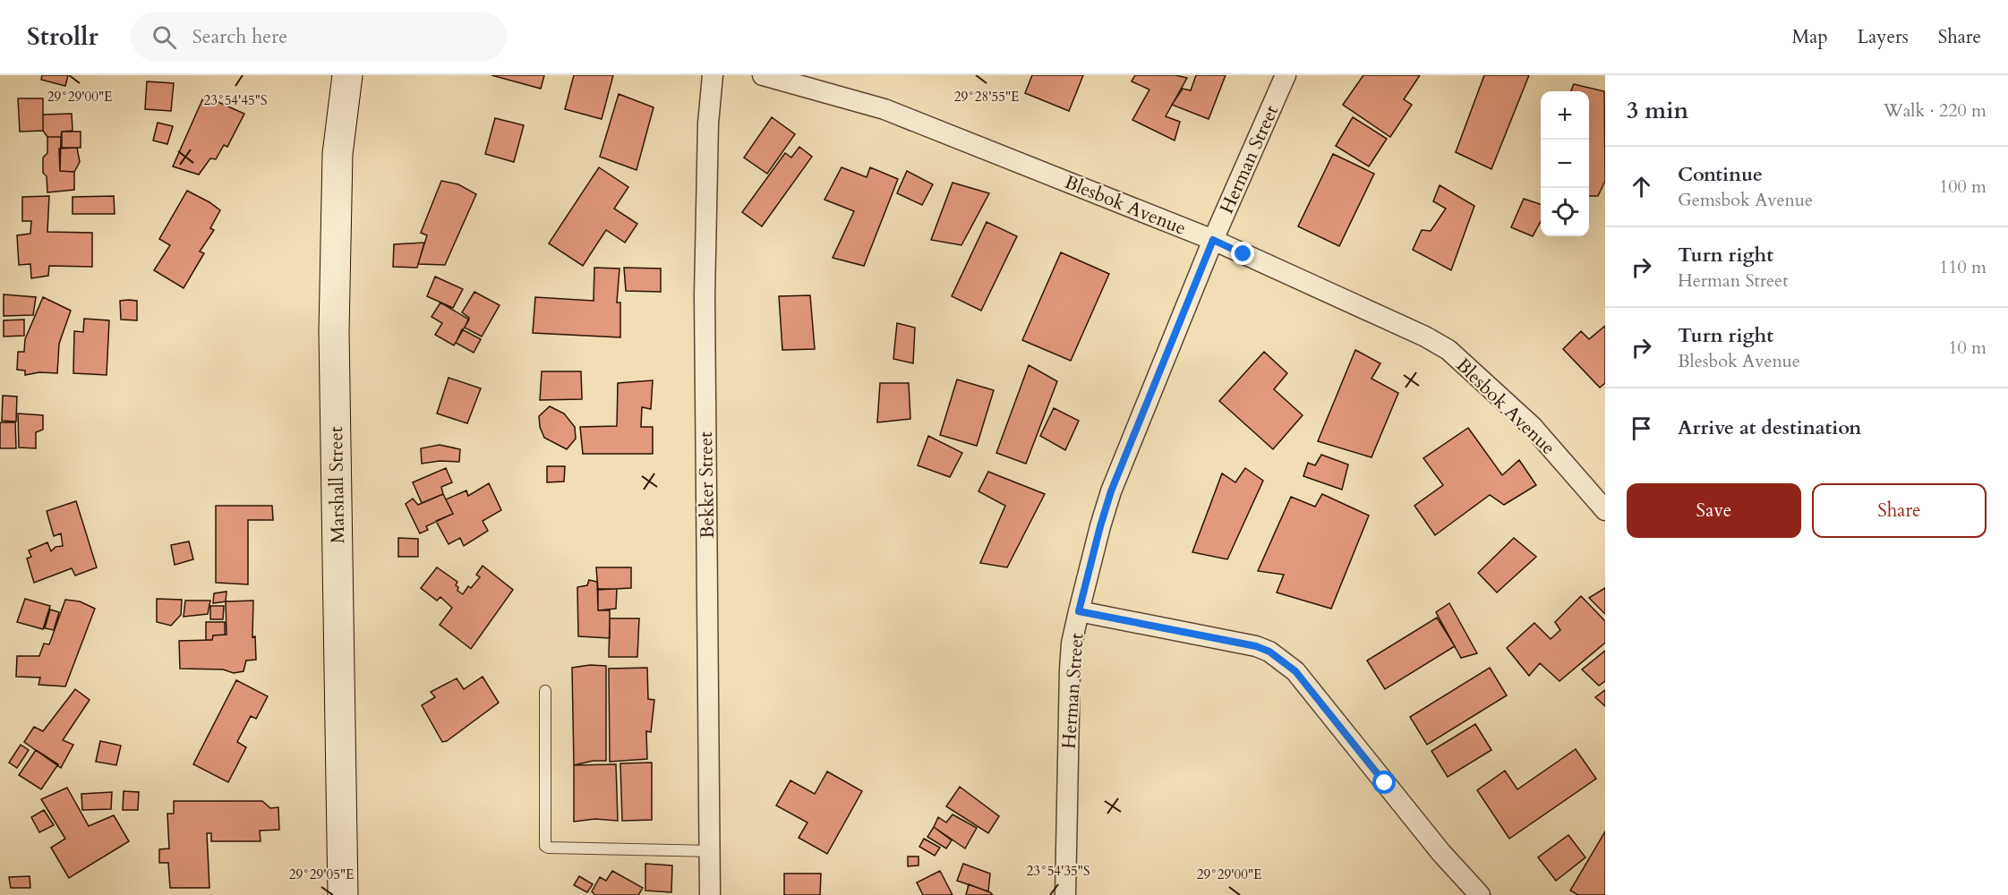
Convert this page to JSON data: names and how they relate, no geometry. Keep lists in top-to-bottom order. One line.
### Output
{"streets":{"street":["Herman Street","Blesbok Avenue","Marshall Street","Bekker Street"]},"crossings":[["Herman Street","Blesbok Avenue"]],"page":{"header":"Strollr","search":"Search here","nav":["Map","Layers","Share"],"heading":["3 min","Walk · 220 m"],"map_buttons":["+","−"],"list":[["Continue","Gemsbok Avenue","100 m"],["Turn right","Herman Street","110 m"],["Turn right","Blesbok Avenue","10 m"],"Arrive at destination"],"buttons":["Save","Share"]},"coordinates":["29°29'00\"E","29°28'55\"E","23°54'45\"S","23°54'35\"S","29°29'05\"E"]}
